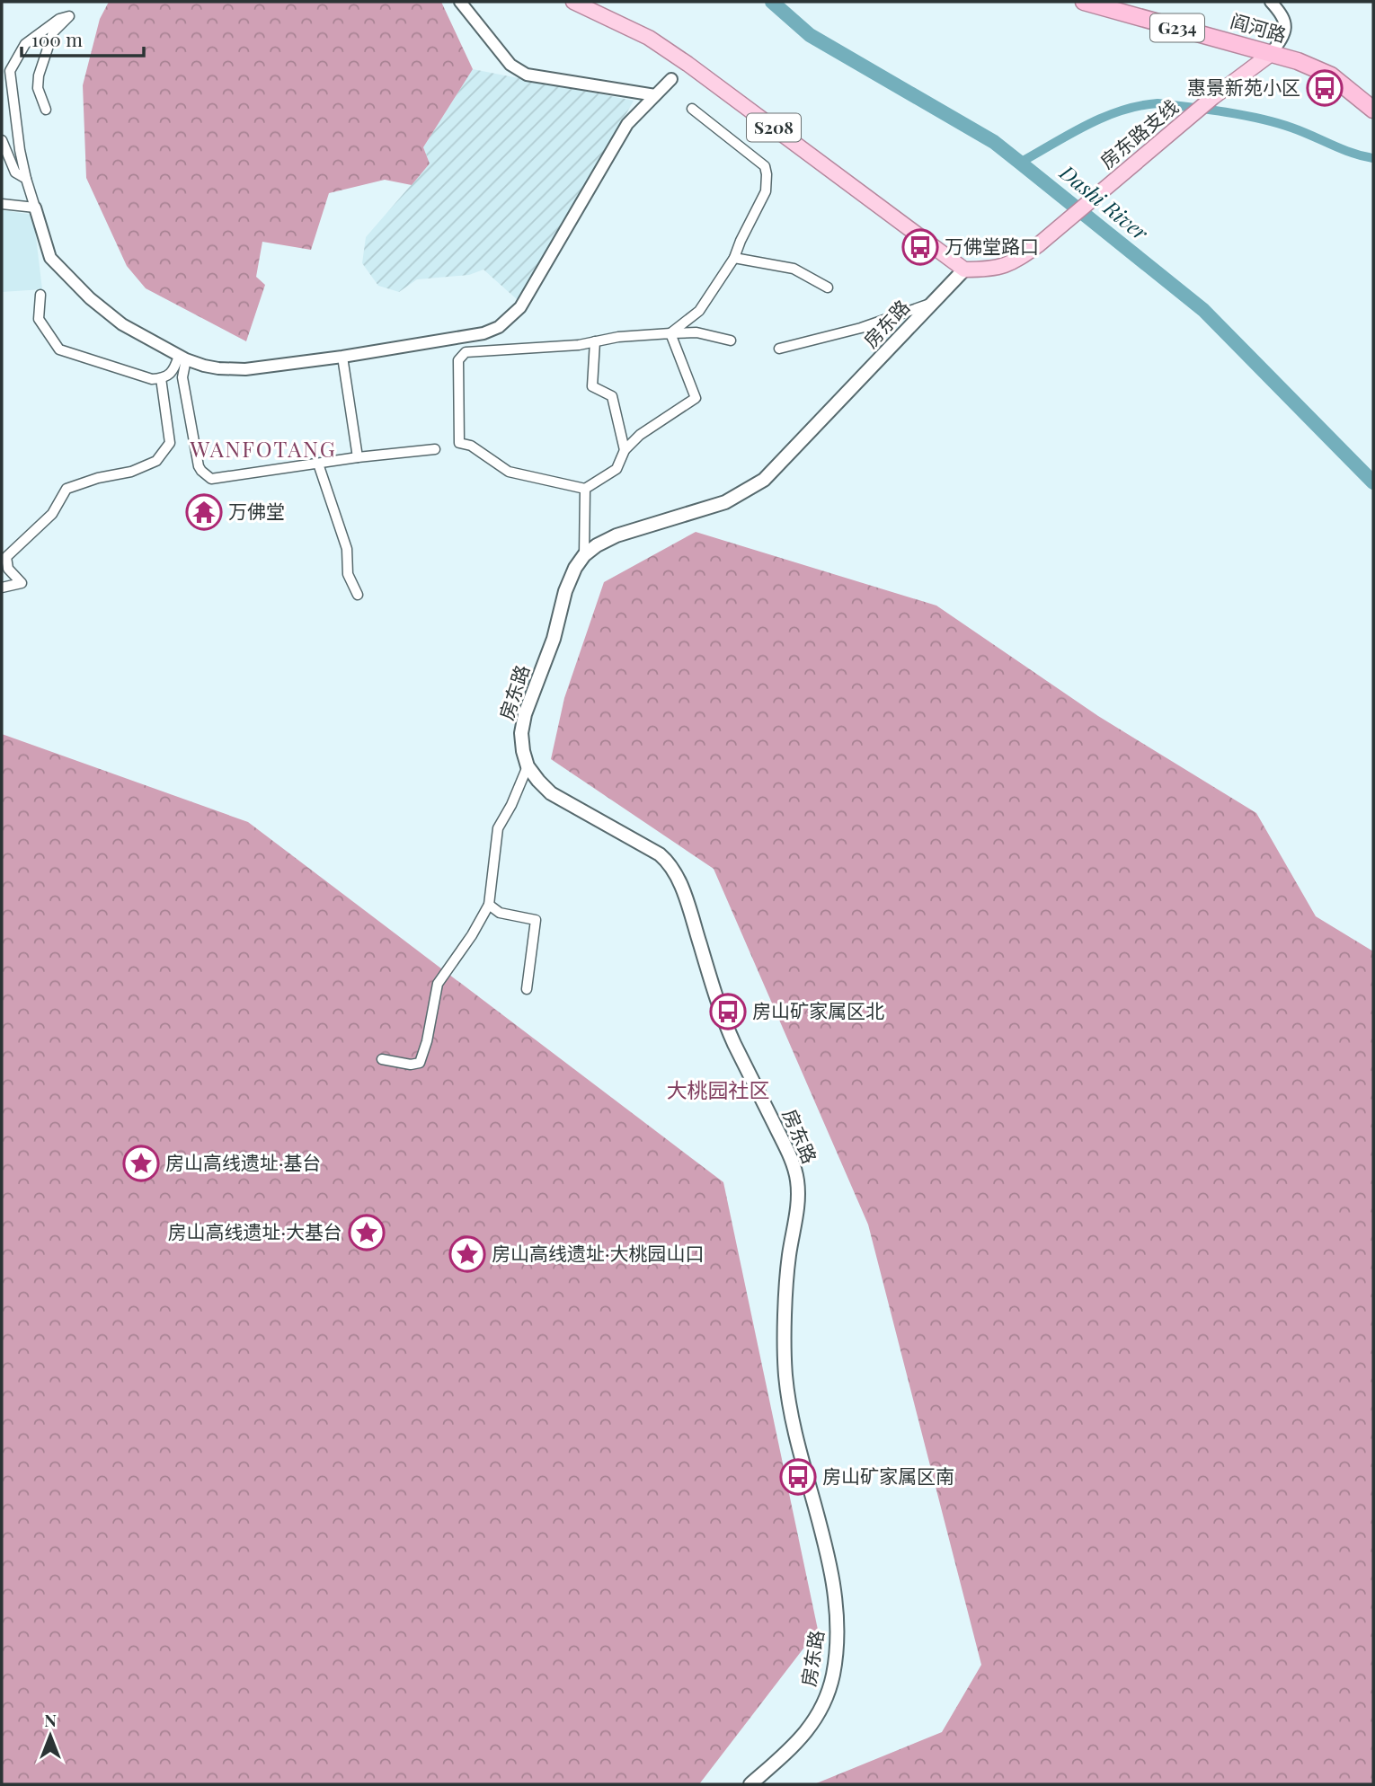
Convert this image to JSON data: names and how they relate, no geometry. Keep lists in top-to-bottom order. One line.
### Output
{"streets":{"highway":["G234","阎河路"],"main road":["S208","房东路支线","房东路"]},"crossings":[["阎河路","房东路支线"],["S208","房东路支线"],["S208","房东路"],["房东路支线","房东路"]],"districts":["WANFOTANG","大桃园社区"],"water":["Dashi River"],"places":{"bus stop":["惠景新苑小区","万佛堂路口","房山矿家属区北","房山矿家属区南"],"temple":["万佛堂"],"place":["房山高线遗址·基台","房山高线遗址·大基台","房山高线遗址·大桃园山口"]},"scale_bar":"100 m","north":"top"}
